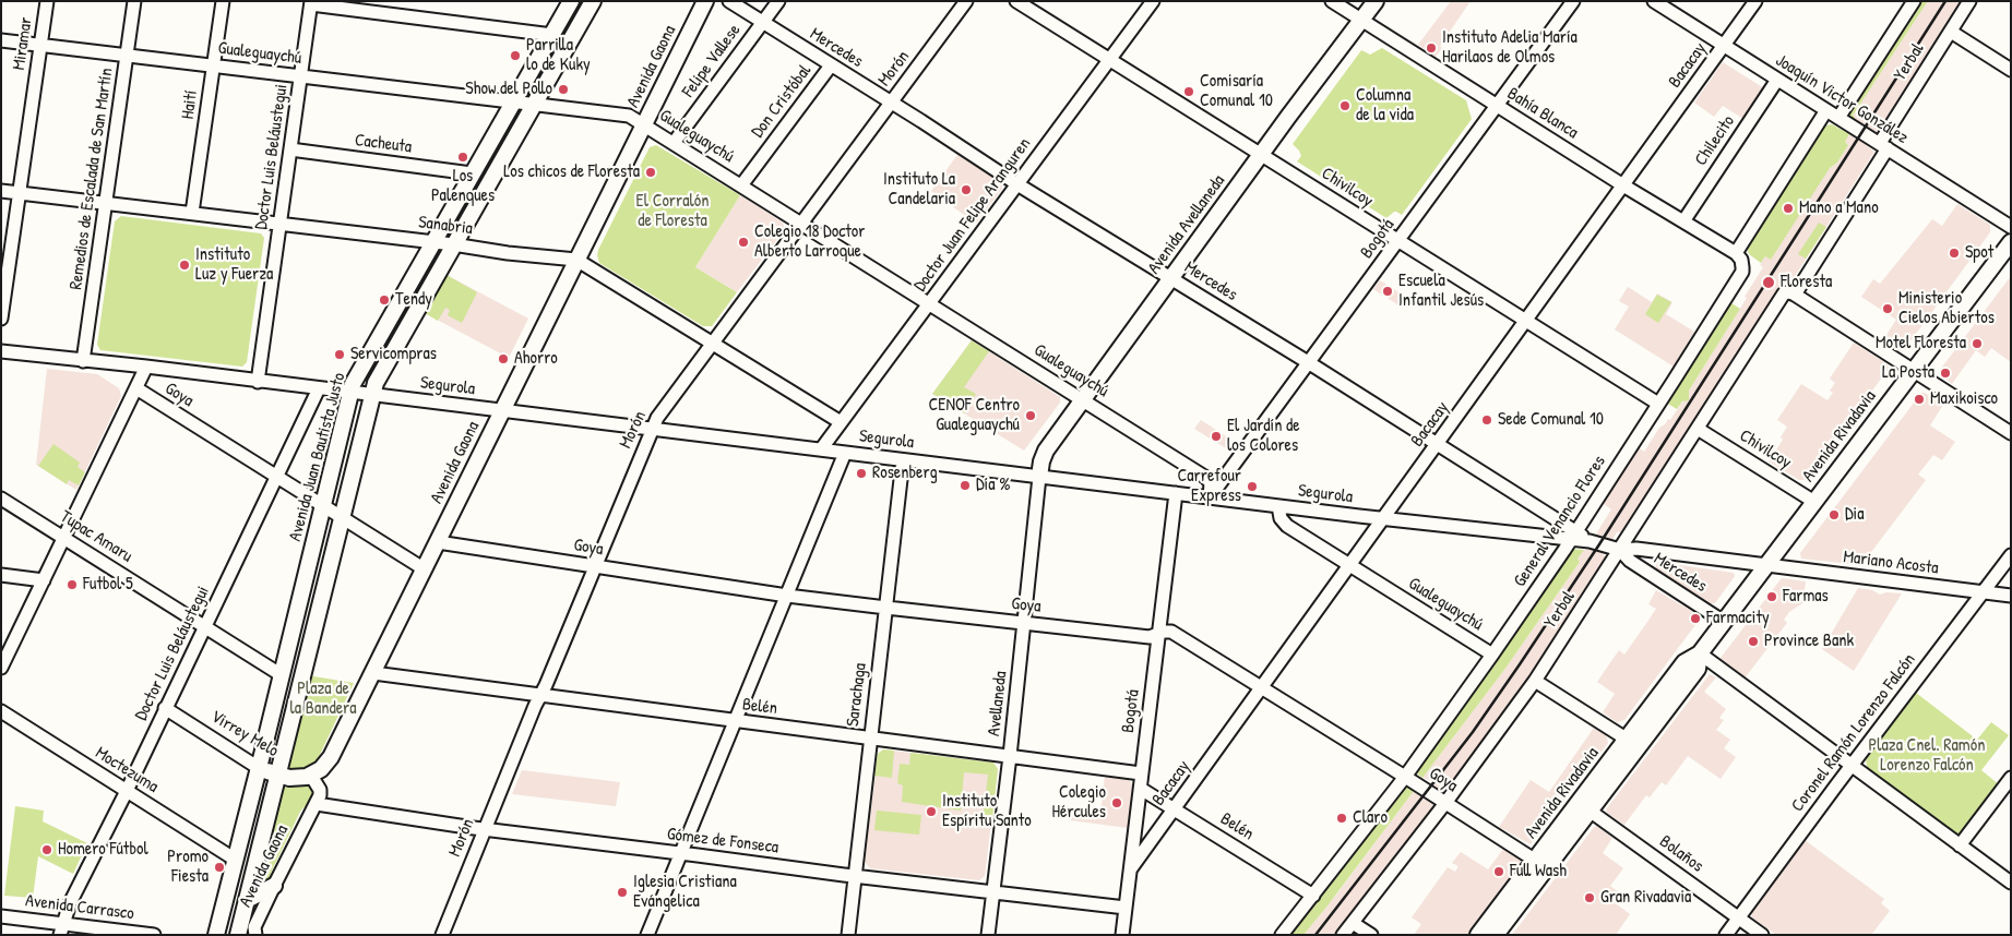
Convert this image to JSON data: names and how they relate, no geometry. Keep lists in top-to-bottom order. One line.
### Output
{"streets":{"main road":["Avenida Gaona","Avenida Avellaneda","Avenida Rivadavia","Avenida Juan Bautista Justo","Virrey Melo"],"street":["Miramar","Mercedes","Gualeguaychú","Felipe Vallese","Yerbal","Bacacay","Morón","Joaquín Victor González","Don Cristóbal","Haití","Bahía Blanca","Chilecito","Cacheuta","Doctor Luis Beláustegui","Remedios de Escalada de San Martín","Chivilcoy","Doctor Juan Felipe Aranguren","Sanabria","Bogotá","Segurola","Goya","General Venancio Flores","Tupac Amaru","Mariano Acosta","Sarachaga","Avellaneda","Belén","Coronel Ramón Lorenzo Falcón","Moctezuma","Gómez de Fonseca","Bolaños","Avenida Carrasco"]},"crossings":[["Miramar","Gualeguaychú"],["Miramar","Sanabria"],["Mercedes","Felipe Vallese"],["Mercedes","Yerbal"],["Mercedes","Bacacay"],["Mercedes","Morón"],["Mercedes","Don Cristóbal"],["Mercedes","Doctor Juan Felipe Aranguren"],["Mercedes","Avenida Avellaneda"],["Mercedes","Bogotá"],["Mercedes","Segurola"],["Mercedes","Avenida Rivadavia"],["Mercedes","General Venancio Flores"],["Gualeguaychú","Felipe Vallese"],["Gualeguaychú","Bacacay"],["Gualeguaychú","Avenida Gaona"],["Gualeguaychú","Morón"],["Gualeguaychú","Don Cristóbal"],["Gualeguaychú","Haití"],["Gualeguaychú","Doctor Luis Beláustegui"],["Gualeguaychú","Remedios de Escalada de San Martín"],["Gualeguaychú","Doctor Juan Felipe Aranguren"],["Gualeguaychú","Avenida Avellaneda"],["Gualeguaychú","Bogotá"],["Gualeguaychú","Segurola"],["Gualeguaychú","Avenida Juan Bautista Justo"],["Gualeguaychú","General Venancio Flores"],["Yerbal","Joaquín Victor González"],["Yerbal","Chivilcoy"],["Yerbal","Goya"],["Bacacay","Joaquín Victor González"],["Bacacay","Bahía Blanca"],["Bacacay","Chivilcoy"],["Bacacay","Bogotá"],["Bacacay","Segurola"],["Bacacay","Goya"],["Bacacay","Belén"],["Avenida Gaona","Sanabria"],["Avenida Gaona","Segurola"],["Avenida Gaona","Goya"],["Avenida Gaona","Belén"],["Avenida Gaona","Virrey Melo"],["Avenida Gaona","Gómez de Fonseca"],["Morón","Sanabria"],["Morón","Segurola"],["Morón","Goya"],["Morón","Belén"],["Morón","Gómez de Fonseca"],["Joaquín Victor González","Chilecito"],["Haití","Sanabria"],["Bahía Blanca","Chilecito"],["Bahía Blanca","Avenida Avellaneda"],["Bahía Blanca","Bogotá"],["Bahía Blanca","General Venancio Flores"],["Cacheuta","Doctor Luis Beláustegui"],["Cacheuta","Avenida Juan Bautista Justo"],["Doctor Luis Beláustegui","Sanabria"],["Doctor Luis Beláustegui","Segurola"],["Doctor Luis Beláustegui","Goya"],["Doctor Luis Beláustegui","Tupac Amaru"],["Doctor Luis Beláustegui","Virrey Melo"],["Doctor Luis Beláustegui","Moctezuma"],["Doctor Luis Beláustegui","Avenida Carrasco"],["Remedios de Escalada de San Martín","Sanabria"],["Remedios de Escalada de San Martín","Segurola"],["Chivilcoy","Doctor Juan Felipe Aranguren"],["Chivilcoy","Avenida Avellaneda"],["Chivilcoy","Bogotá"],["Chivilcoy","Avenida Rivadavia"],["Chivilcoy","General Venancio Flores"],["Doctor Juan Felipe Aranguren","Sanabria"],["Doctor Juan Felipe Aranguren","Segurola"],["Avenida Avellaneda","Segurola"],["Avenida Avellaneda","Avellaneda"],["Sanabria","Avenida Juan Bautista Justo"],["Bogotá","Segurola"],["Bogotá","Goya"],["Bogotá","Belén"],["Bogotá","Gómez de Fonseca"],["Segurola","Avenida Juan Bautista Justo"],["Segurola","General Venancio Flores"],["Segurola","Sarachaga"],["Segurola","Avellaneda"],["Goya","Avenida Rivadavia"],["Goya","Avenida Juan Bautista Justo"],["Goya","General Venancio Flores"],["Goya","Sarachaga"],["Goya","Avellaneda"],["Avenida Rivadavia","Mariano Acosta"],["Avenida Rivadavia","Bolaños"],["Avenida Juan Bautista Justo","Tupac Amaru"],["Avenida Juan Bautista Justo","Virrey Melo"],["Avenida Juan Bautista Justo","Moctezuma"],["General Venancio Flores","Belén"],["Mariano Acosta","Coronel Ramón Lorenzo Falcón"],["Sarachaga","Belén"],["Sarachaga","Gómez de Fonseca"],["Avellaneda","Belén"],["Avellaneda","Gómez de Fonseca"],["Coronel Ramón Lorenzo Falcón","Bolaños"]],"parks":["El Corralón de Floresta","Plaza de la Bandera","Plaza Cnel. Ramón Lorenzo Falcón"],"places":["Instituto Adelia María Harilaos de Olmos","Parrilla lo de Kuky","Show del Pollo","Comisaría Comunal 10","Columna de la vida","Los Palenques","Los chicos de Floresta","Instituto La Candelaria","Mano a Mano","Colegio 18 Doctor Alberto Larroque","Spot","Instituto Luz y Fuerza","Floresta","Escuela Infantil Jesús","Tendy","Ministerio Cielos Abiertos","Motel Floresta","Servicompras","Ahorro","La Posta","Maxikoisco","CENOF Centro Gualeguaychú","Sede Comunal 10","El Jardín de los Colores","Rosenberg","Día %","Carrefour Express","Dia","Futbol 5","Farmas","Farmacity","Province Bank","Colegio Hércules","Instituto Espíritu Santo","Claro","Homero Fútbol","Promo Fiesta","Full Wash","Iglesia Cristiana Evángelica","Gran Rivadavia"]}
